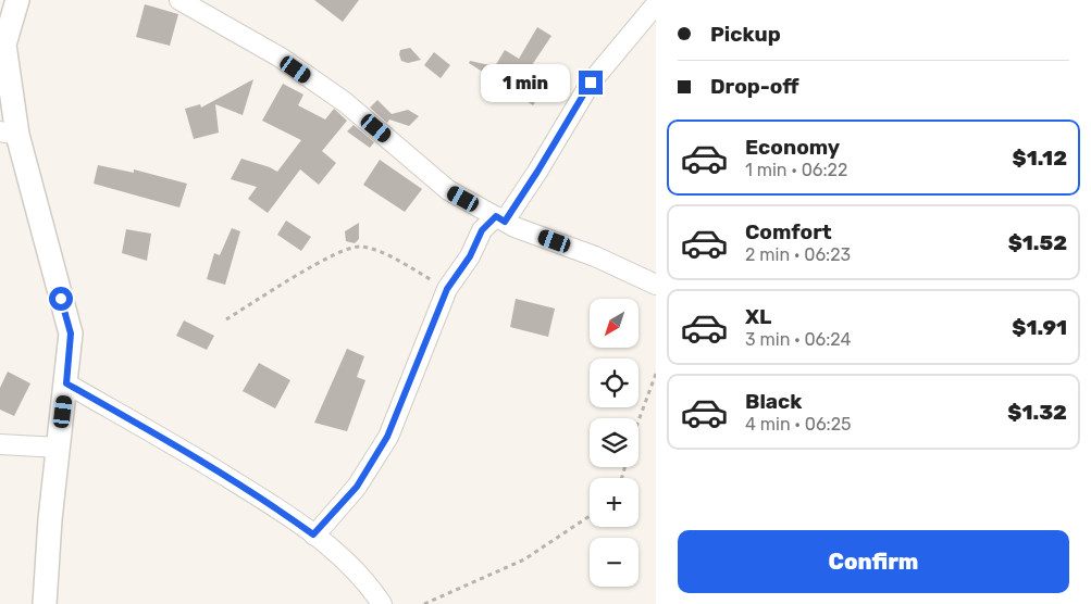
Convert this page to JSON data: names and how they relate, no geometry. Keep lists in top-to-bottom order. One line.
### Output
{"north":"bottom left","page":{"banner":["Pickup","Drop-off"],"bubble":"1 min","list":[{"name":"Economy","note":"1 min · 06:22","value":"$1.12"},{"name":"Comfort","note":"2 min · 06:23","value":"$1.52"},{"name":"XL","note":"3 min · 06:24","value":"$1.91"},{"name":"Black","note":"4 min · 06:25","value":"$1.32"}],"map_buttons":["+","−"],"buttons":"Confirm"}}
